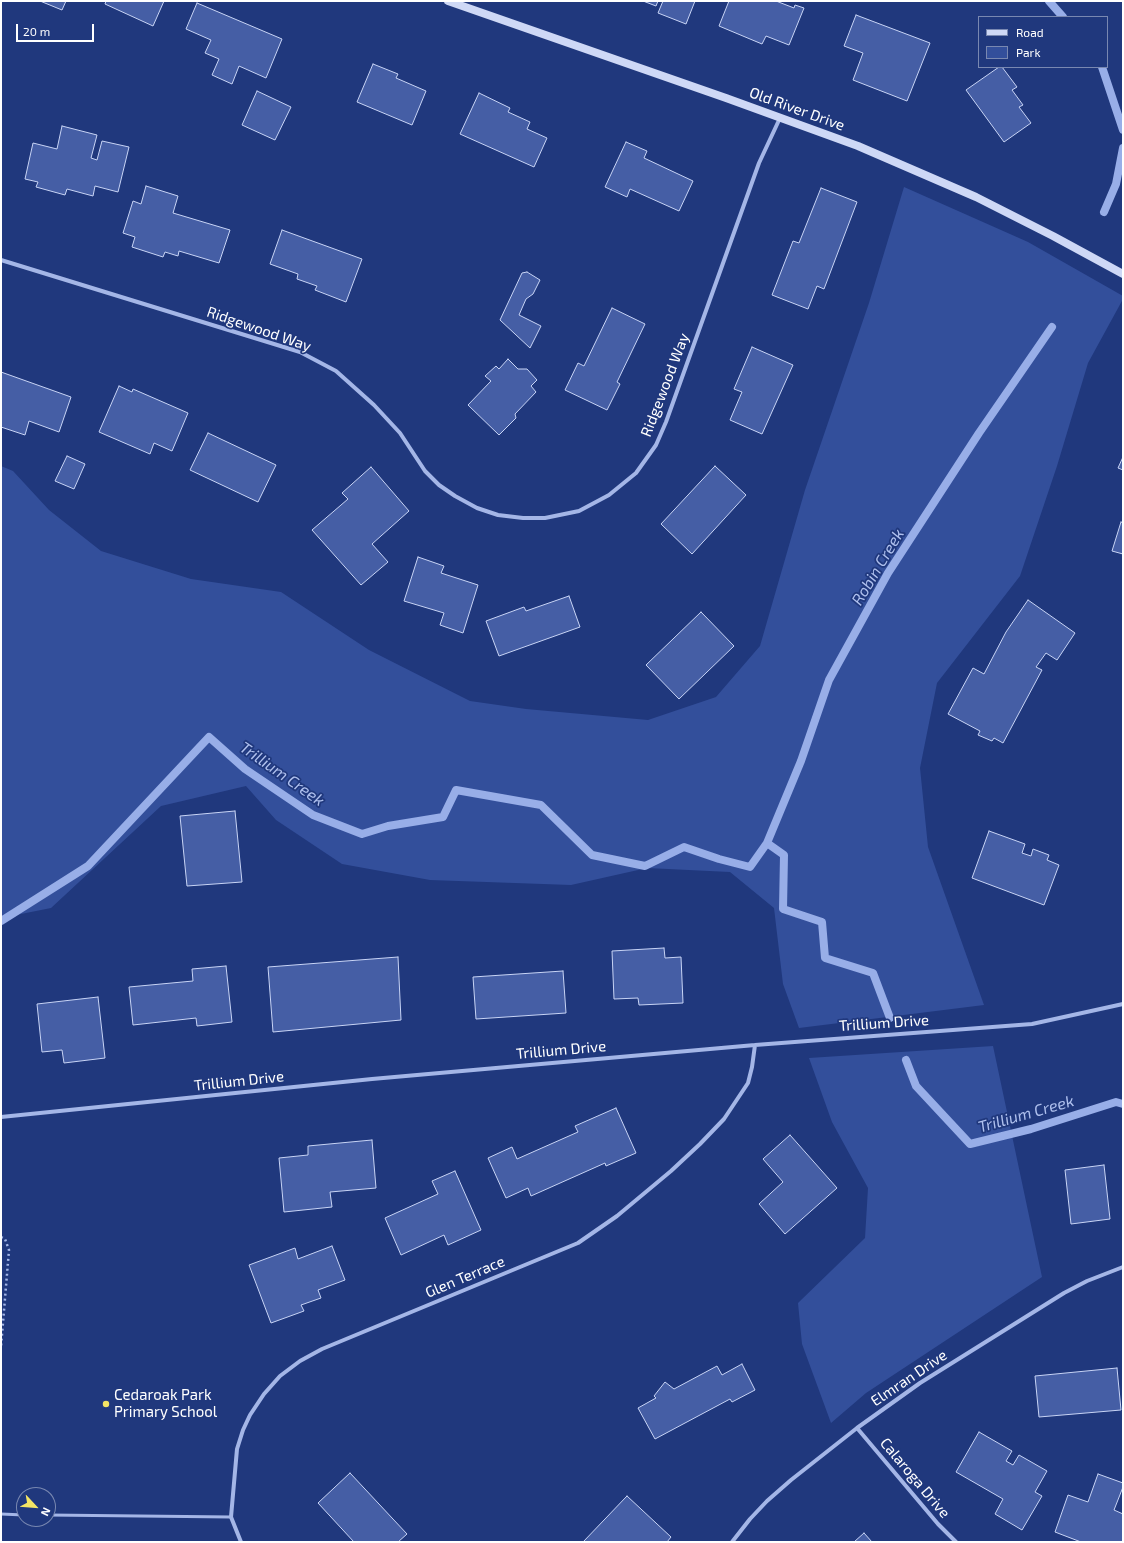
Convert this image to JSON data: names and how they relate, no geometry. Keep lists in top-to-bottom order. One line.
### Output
{"streets":{"street":["Old River Drive","Ridgewood Way","Trillium Drive","Glen Terrace","Elmran Drive","Calaroga Drive"]},"crossings":[["Old River Drive","Ridgewood Way"],["Trillium Drive","Glen Terrace"],["Elmran Drive","Calaroga Drive"]],"water":["Robin Creek","Trillium Creek"],"places":["Cedaroak Park Primary School"],"legend":["Road","Park"],"scale_bar":"20 m","north":"bottom right"}
